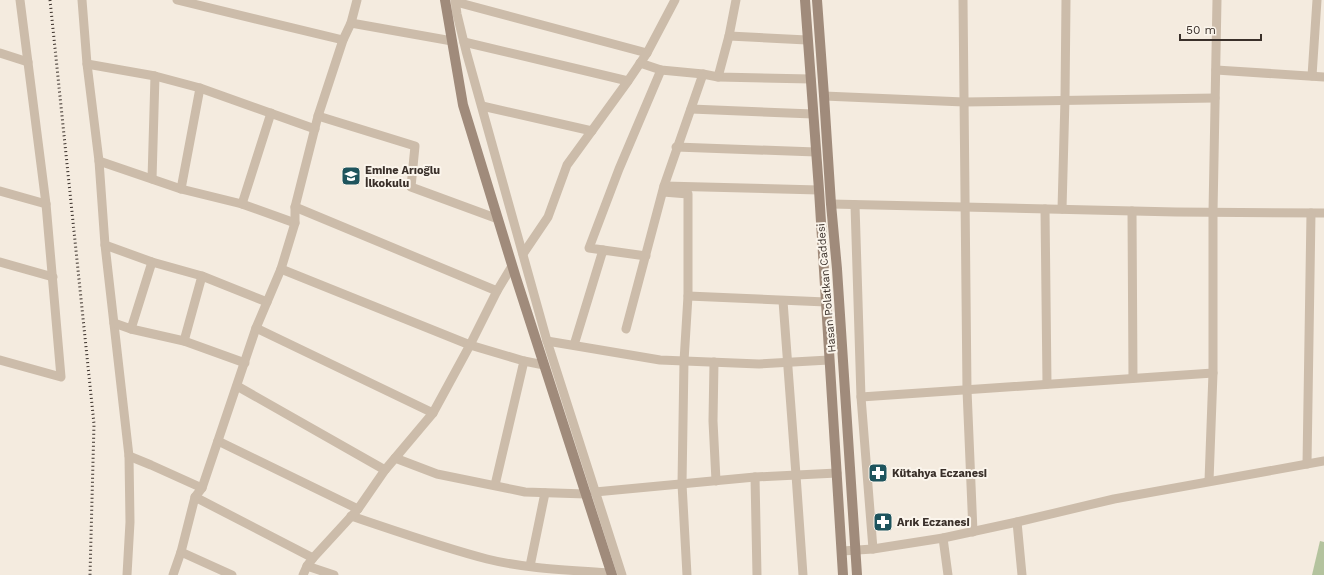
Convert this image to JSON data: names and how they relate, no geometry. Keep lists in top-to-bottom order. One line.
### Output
{"streets":{"main road":["Hasan Polatkan Caddesi"]},"places":{"school or university":["Emine Arıoğlu İlkokulu"],"pharmacy":["Kütahya Eczanesi","Arık Eczanesi"]},"scale_bar":"50 m"}
